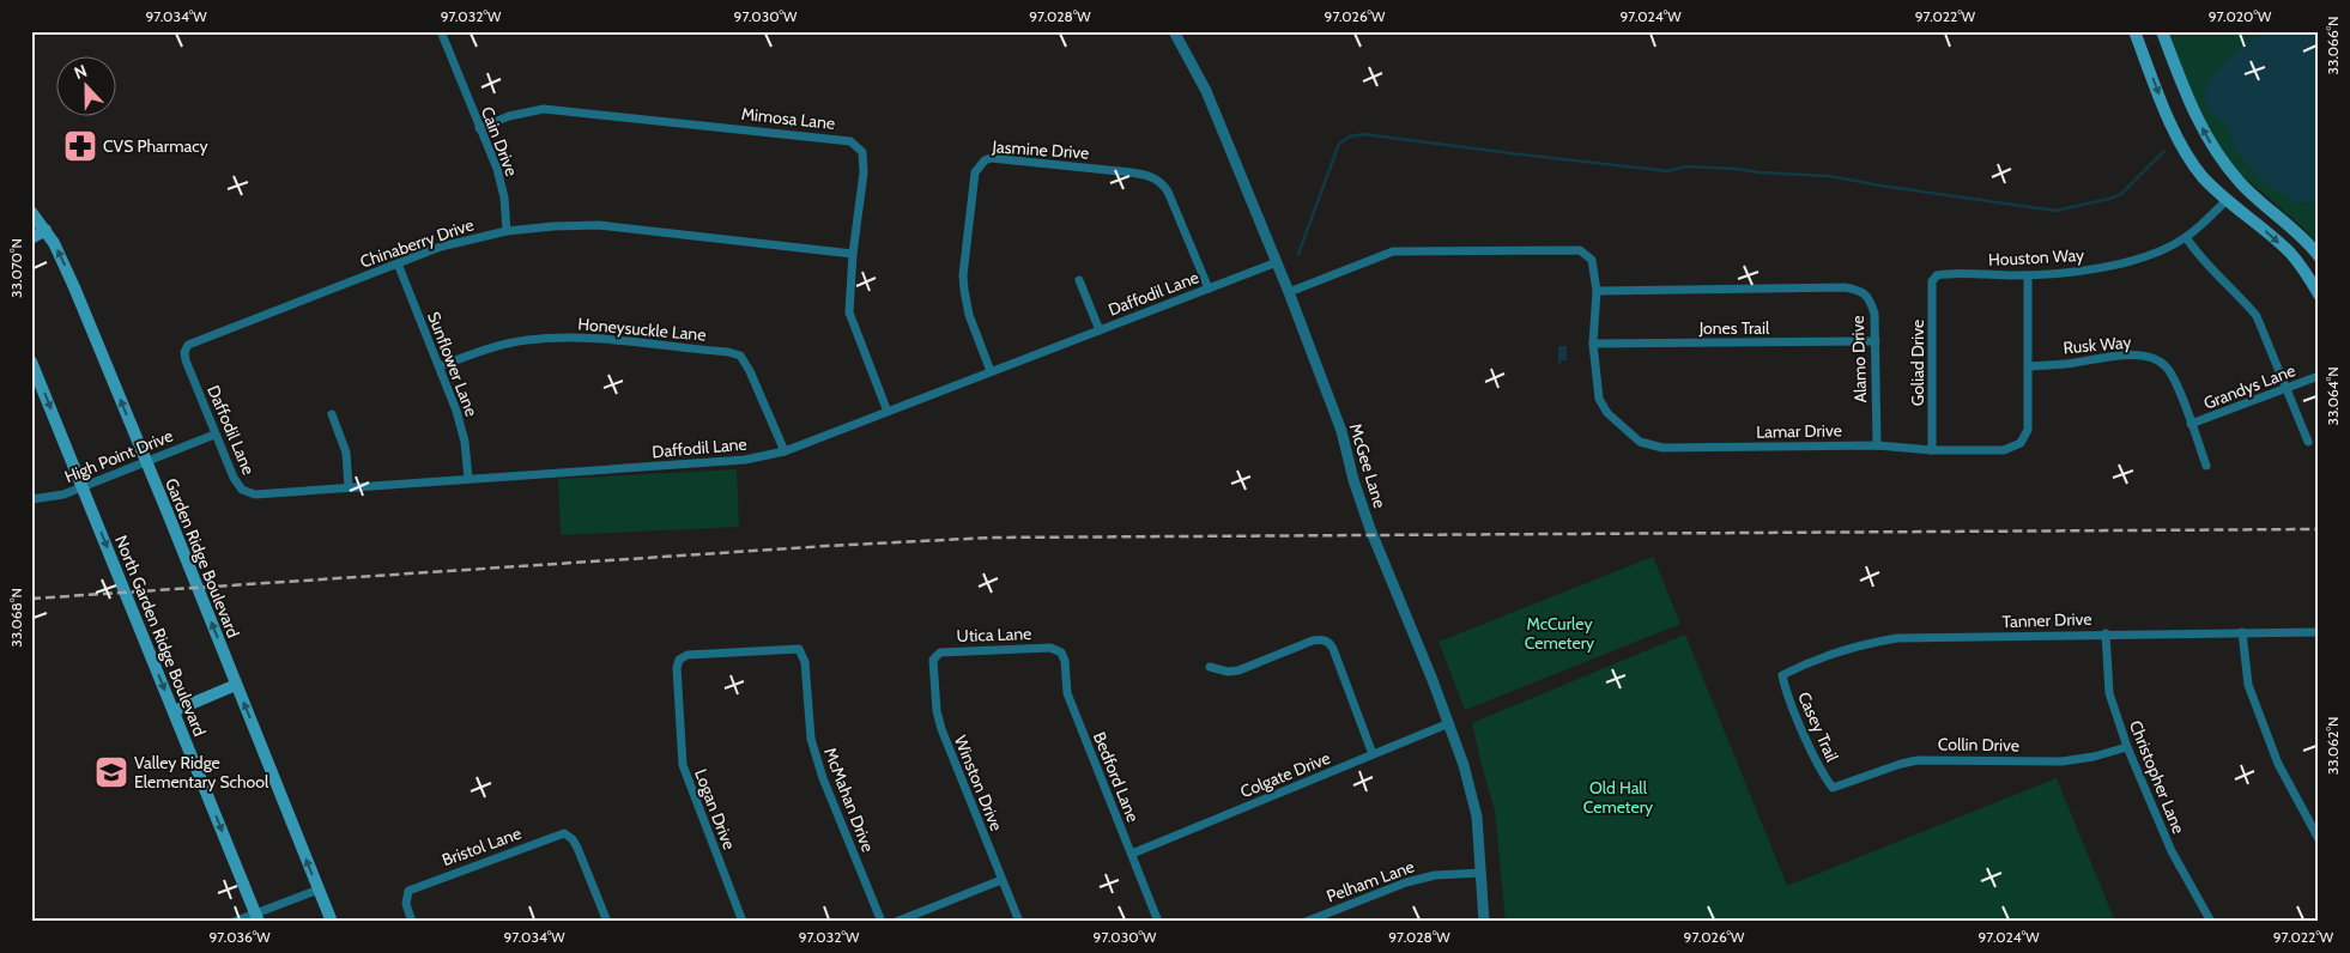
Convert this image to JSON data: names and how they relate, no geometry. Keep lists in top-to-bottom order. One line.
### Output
{"streets":{"main road":["Garden Ridge Boulevard","North Garden Ridge Boulevard"],"street":["Mimosa Lane","Cain Drive","Jasmine Drive","Chinaberry Drive","Houston Way","Daffodil Lane","Jones Trail","Honeysuckle Lane","Rusk Way","Alamo Drive","Goliad Drive","Sunflower Lane","Grandys Lane","Lamar Drive","High Point Drive","McGee Lane","Tanner Drive","Utica Lane","Casey Trail","Collin Drive","Colgate Drive","Bedford Lane","Christopher Lane","Winston Drive","McMahan Drive","Logan Drive","Bristol Lane","Pelham Lane"]},"crossings":[["Mimosa Lane","Cain Drive"],["Mimosa Lane","Chinaberry Drive"],["Mimosa Lane","Daffodil Lane"],["Cain Drive","Chinaberry Drive"],["Jasmine Drive","Daffodil Lane"],["Chinaberry Drive","Daffodil Lane"],["Chinaberry Drive","Sunflower Lane"],["Houston Way","Goliad Drive"],["Houston Way","Lamar Drive"],["Daffodil Lane","Honeysuckle Lane"],["Daffodil Lane","Sunflower Lane"],["Daffodil Lane","High Point Drive"],["Daffodil Lane","McGee Lane"],["Jones Trail","Alamo Drive"],["Jones Trail","Lamar Drive"],["Honeysuckle Lane","Sunflower Lane"],["Rusk Way","Grandys Lane"],["Rusk Way","Lamar Drive"],["Alamo Drive","Lamar Drive"],["Goliad Drive","Lamar Drive"],["Lamar Drive","McGee Lane"],["High Point Drive","Garden Ridge Boulevard"],["High Point Drive","North Garden Ridge Boulevard"],["McGee Lane","Colgate Drive"],["McGee Lane","Pelham Lane"],["Tanner Drive","Casey Trail"],["Tanner Drive","Christopher Lane"],["Utica Lane","Bedford Lane"],["Utica Lane","Winston Drive"],["Casey Trail","Collin Drive"],["Collin Drive","Christopher Lane"],["Colgate Drive","Bedford Lane"],["McMahan Drive","Logan Drive"]],"one_way":["Garden Ridge Boulevard","North Garden Ridge Boulevard"],"parks":["McCurley Cemetery","Old Hall Cemetery"],"places":{"pharmacy":["CVS Pharmacy"],"school or university":["Valley Ridge Elementary School"]},"north":"top","coordinates":["97.034°W","97.032°W","97.030°W","97.028°W","97.026°W","97.024°W","97.022°W","97.020°W","33.066°N","33.070°N","33.064°N","33.068°N","33.062°N","97.036°W"]}
